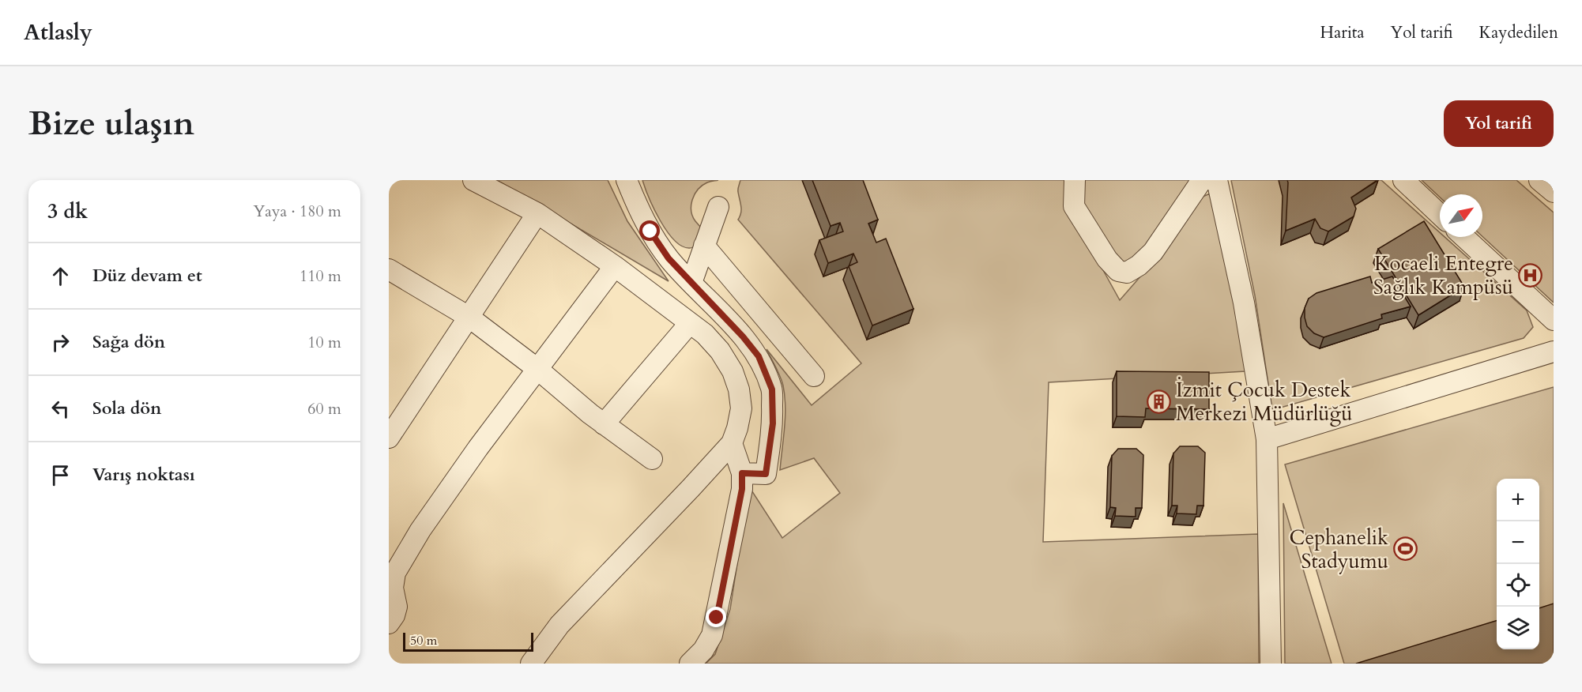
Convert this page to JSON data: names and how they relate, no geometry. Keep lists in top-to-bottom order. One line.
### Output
{"places":{"hospital":["Kocaeli Entegre Sağlık Kampüsü"],"building":["İzmit Çocuk Destek Merkezi Müdürlüğü"],"sports":["Cephanelik Stadyumu"]},"scale_bar":"50 m","north":"top right","page":{"header":"Atlasly","nav":["Harita","Yol tarifi","Kaydedilen"],"buttons":"Yol tarifi","title":"Bize ulaşın","heading":["3 dk","Yaya · 180 m"],"list":[["Düz devam et","110 m"],["Sağa dön","10 m"],["Sola dön","60 m"],"Varış noktası"],"map_buttons":["+","−"],"scale":"50 m"}}
